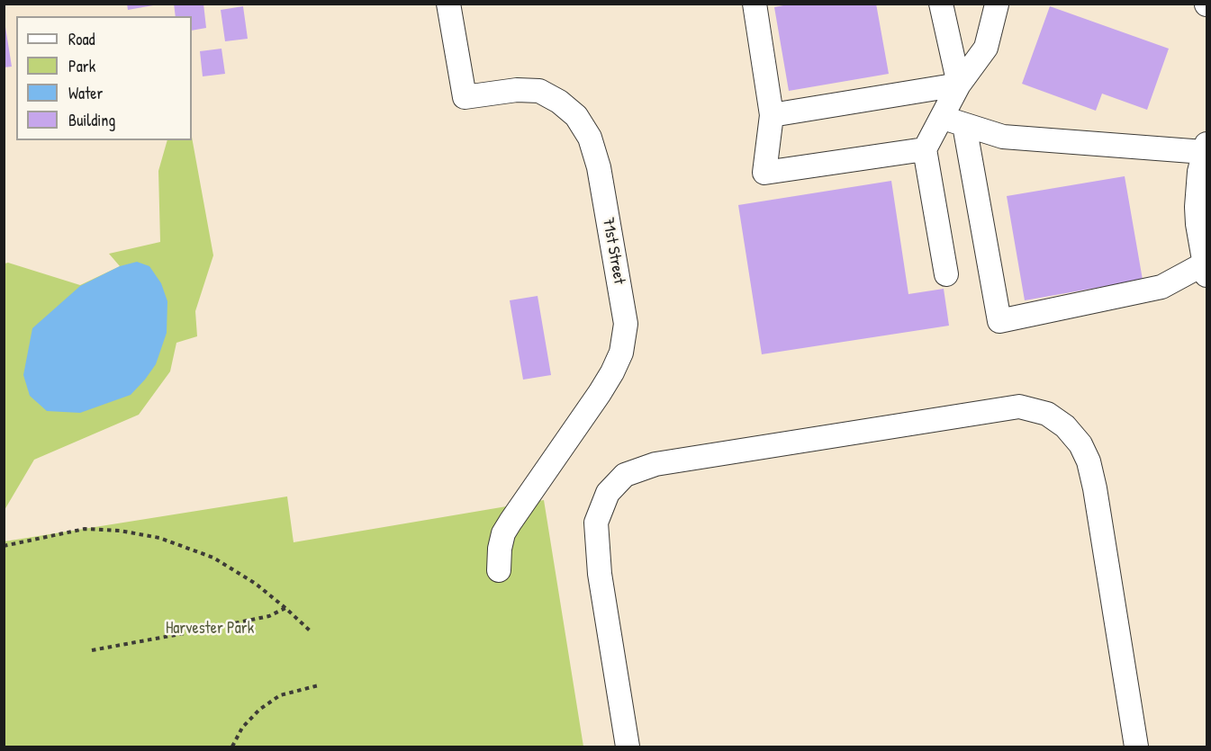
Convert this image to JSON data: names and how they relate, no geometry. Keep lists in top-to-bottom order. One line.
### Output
{"streets":{"street":["71st Street"]},"parks":["Harvester Park"],"legend":["Road","Park","Water","Building"]}
